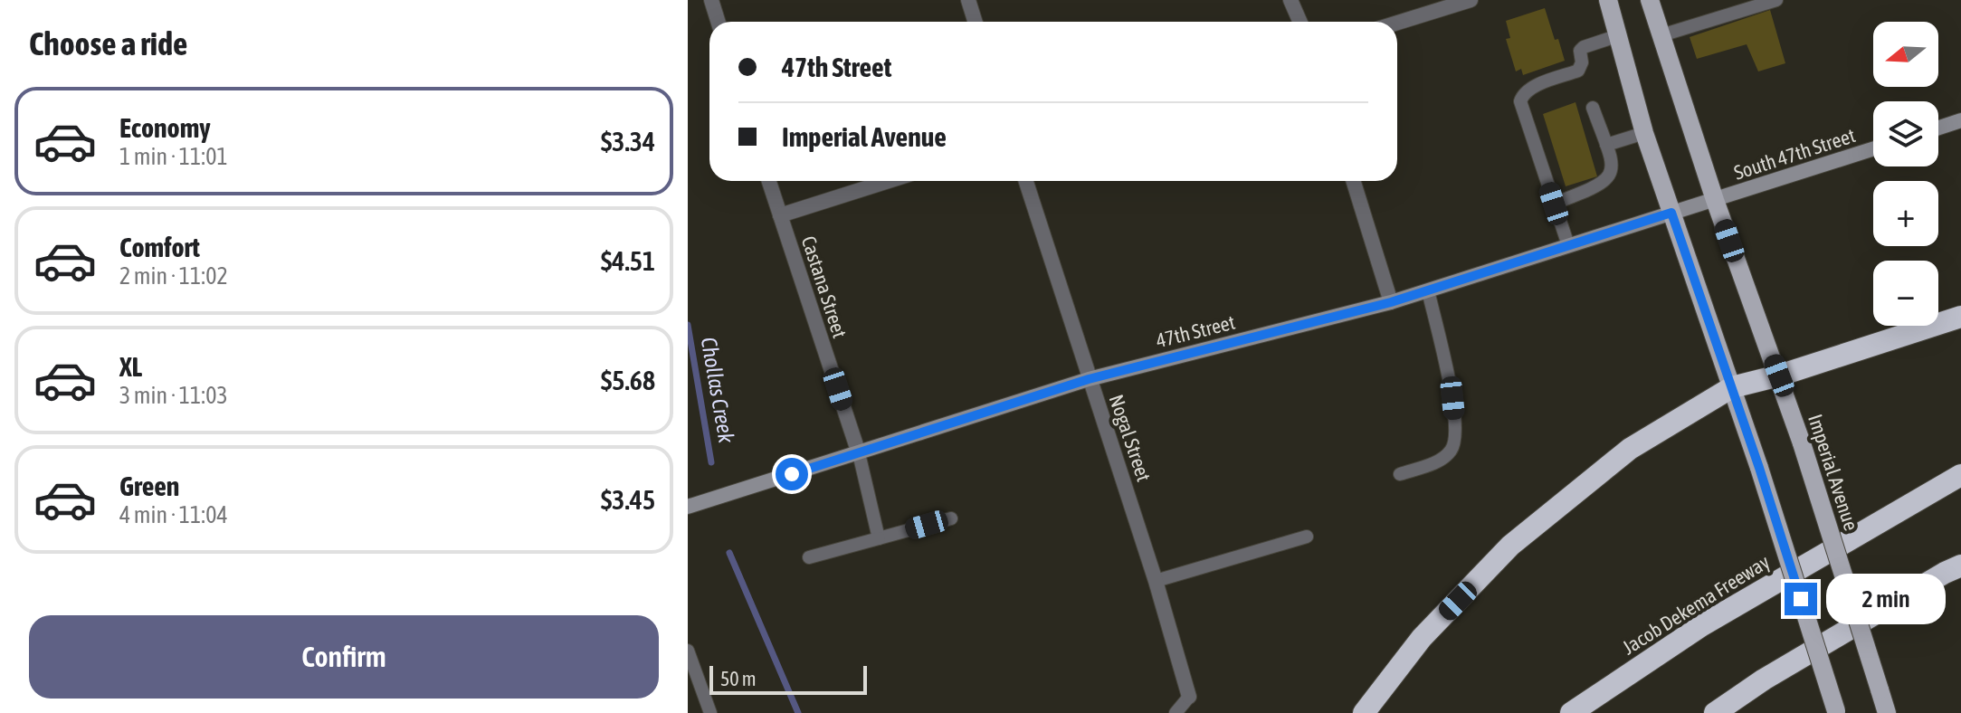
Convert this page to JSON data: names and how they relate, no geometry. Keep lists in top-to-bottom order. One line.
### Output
{"streets":{"highway":["Jacob Dekema Freeway"],"main road":["South 47th Street","47th Street","Imperial Avenue"],"street":["Castana Street","Nogal Street"]},"crossings":[["South 47th Street","47th Street"],["South 47th Street","Imperial Avenue"],["Castana Street","47th Street"],["47th Street","Nogal Street"],["47th Street","Imperial Avenue"]],"water":["Chollas Creek"],"scale_bar":"50 m","north":"left","page":{"heading":"Choose a ride","map_buttons":["+","−"],"banner":["47th Street","Imperial Avenue"],"list":[{"name":"Economy","note":"1 min · 11:01","value":"$3.34"},{"name":"Comfort","note":"2 min · 11:02","value":"$4.51"},{"name":"XL","note":"3 min · 11:03","value":"$5.68"},{"name":"Green","note":"4 min · 11:04","value":"$3.45"}],"bubble":"2 min","buttons":"Confirm","scale":"50 m"}}
